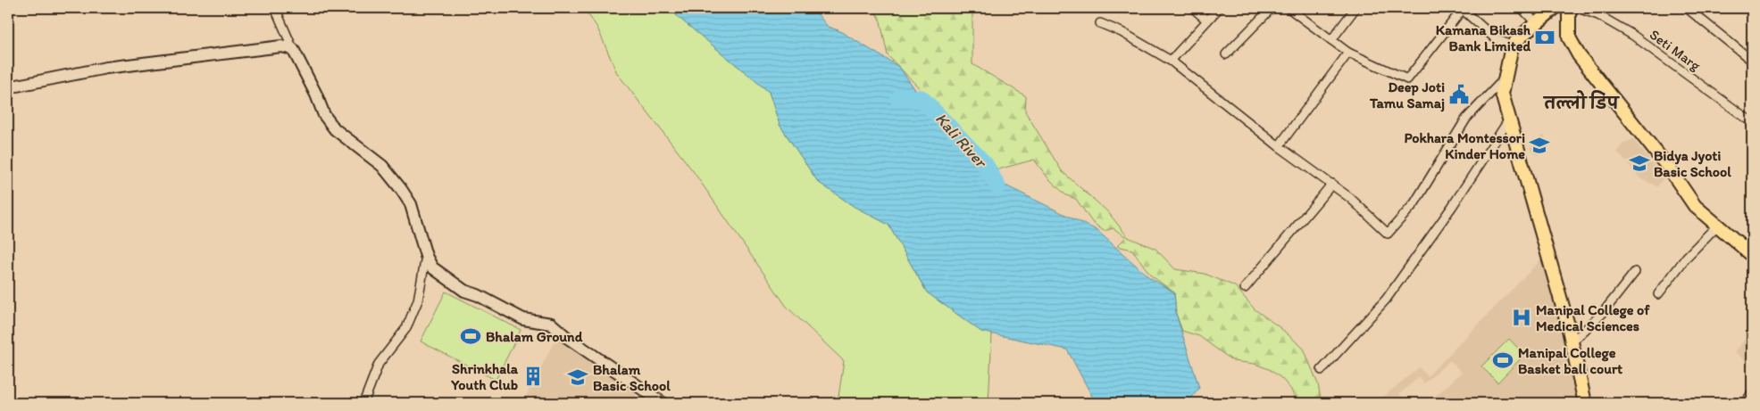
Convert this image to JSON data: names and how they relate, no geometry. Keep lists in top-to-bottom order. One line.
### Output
{"streets":{"street":["Seti Marg"]},"districts":["तल्लो डिप"],"water":["Kali River"],"places":{"bank":["Kamana Bikash Bank Limited"],"public building":["Deep Joti Tamu Samaj"],"school or university":["Pokhara Montessori Kinder Home","Bidya Jyoti Basic School","Bhalam Basic School"],"hospital":["Manipal College of Medical Sciences"],"sports":["Bhalam Ground","Manipal College Basket ball court"],"building":["Shrinkhala Youth Club"]}}
